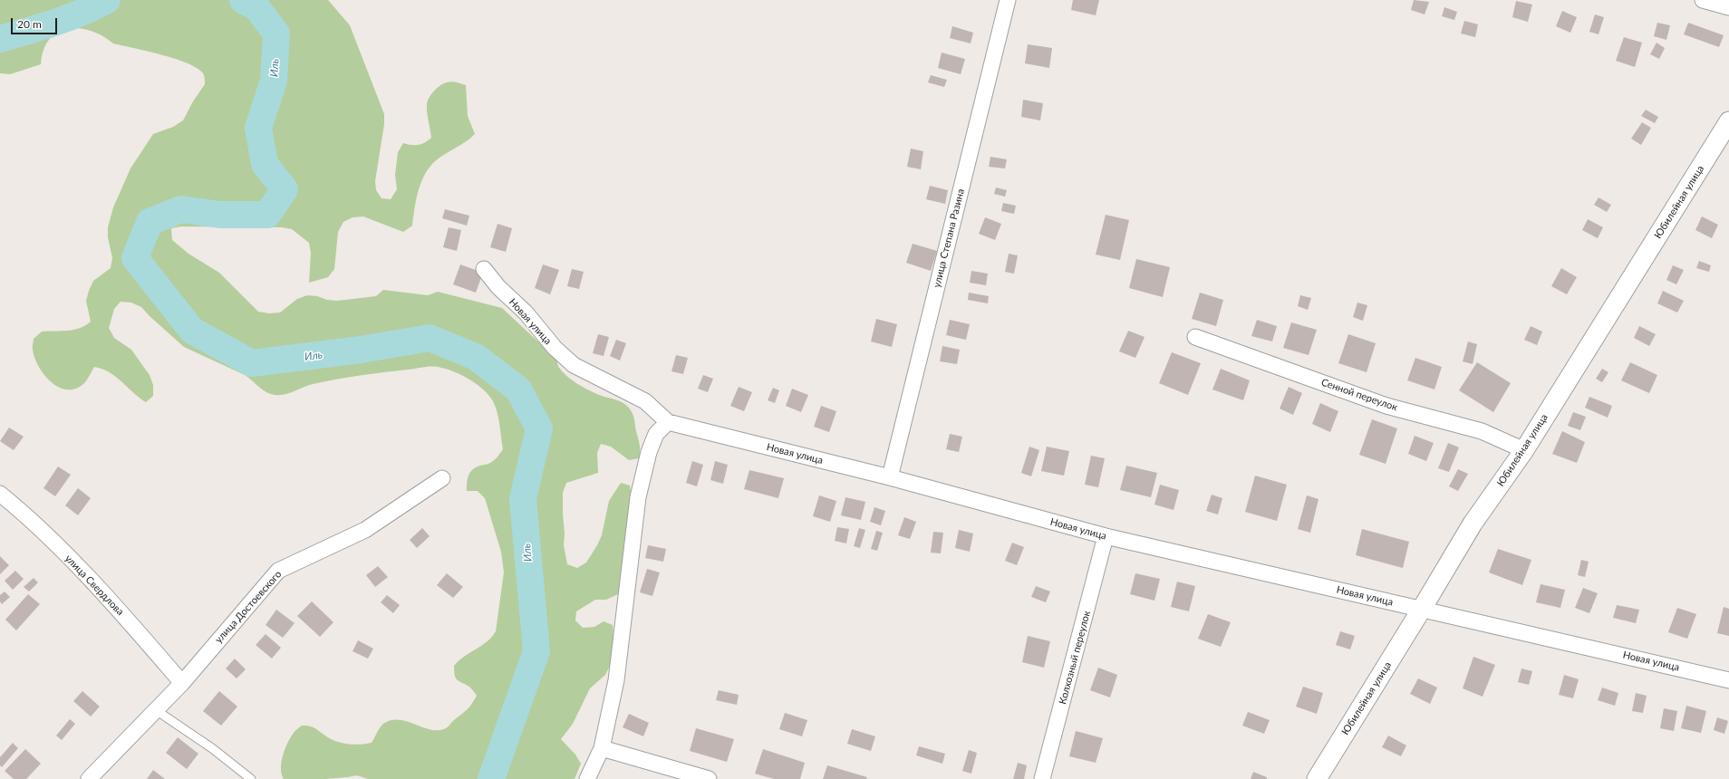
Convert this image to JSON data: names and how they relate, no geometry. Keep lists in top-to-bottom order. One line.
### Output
{"streets":{"street":["Юбилейная улица","улица Степана Разина","Новая улица","Сенной переулок","улица Свердлова","улица Достоевского","Колхозный переулок"]},"crossings":[["Юбилейная улица","Новая улица"],["Юбилейная улица","Сенной переулок"],["улица Степана Разина","Новая улица"],["Новая улица","Колхозный переулок"],["улица Свердлова","улица Достоевского"]],"water":["Иль"],"scale_bar":"20 m"}
